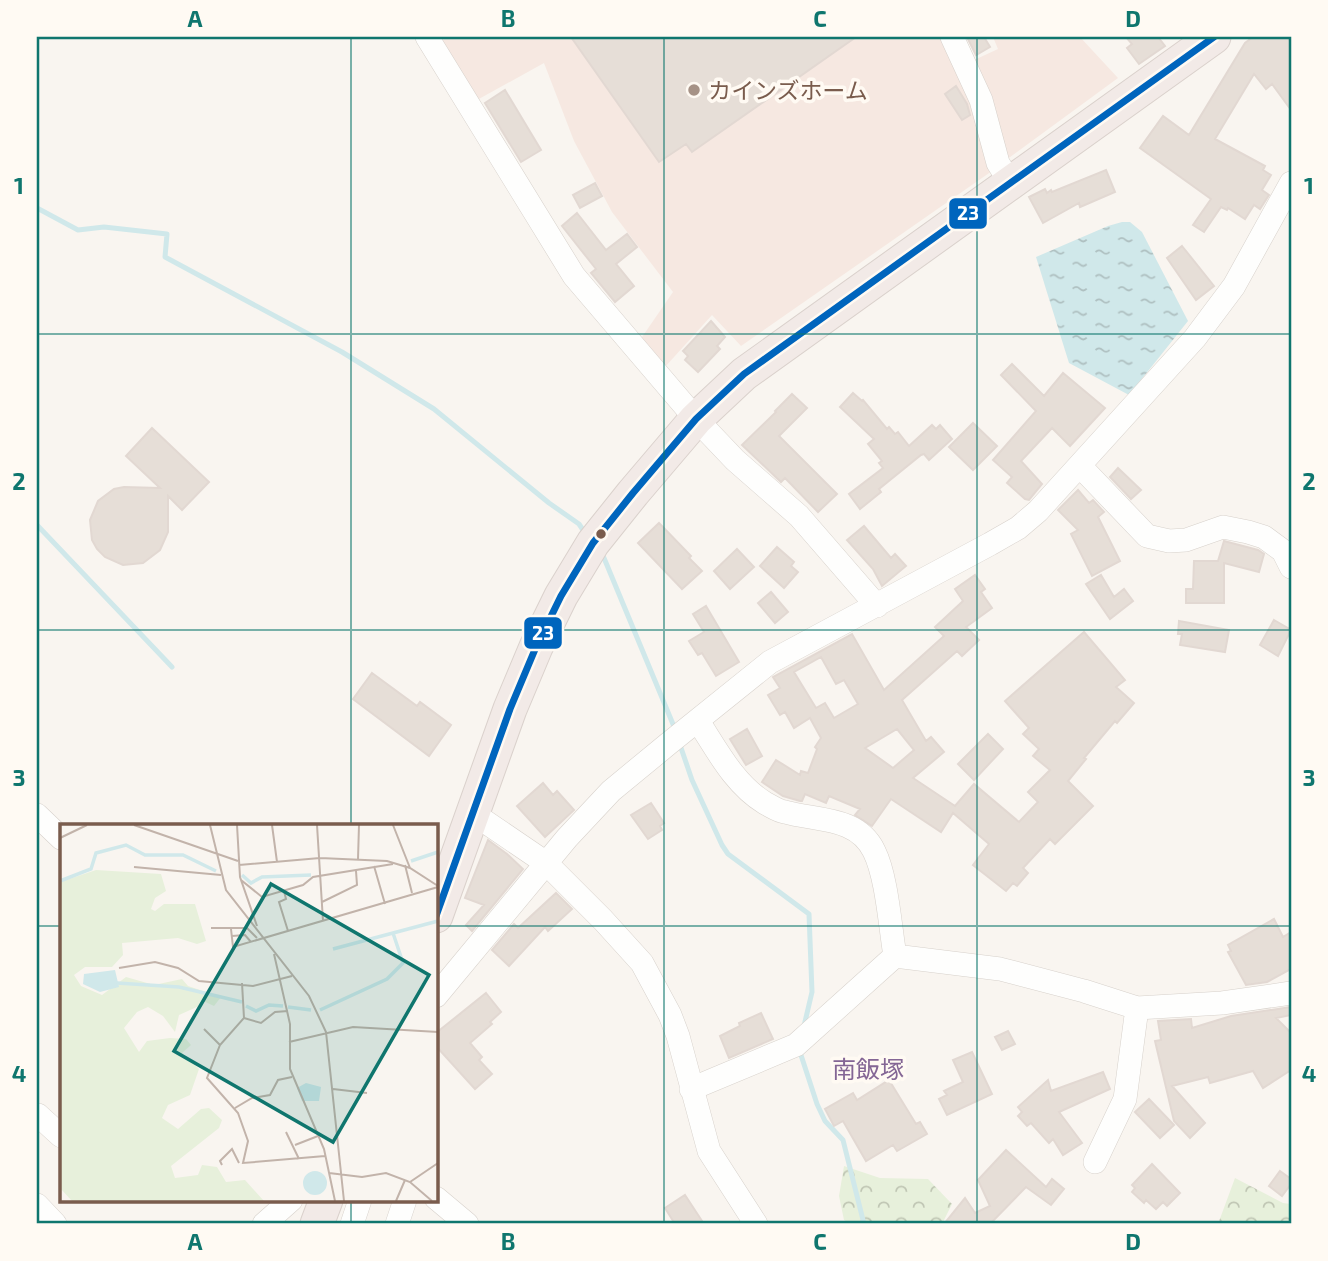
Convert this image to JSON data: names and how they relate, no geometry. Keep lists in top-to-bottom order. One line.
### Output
{"districts":["南飯塚"],"places":["カインズホーム"],"lines":["transit line 23"],"grid":{"columns":["A","B","C","D"],"rows":["1","2","3","4"]}}
